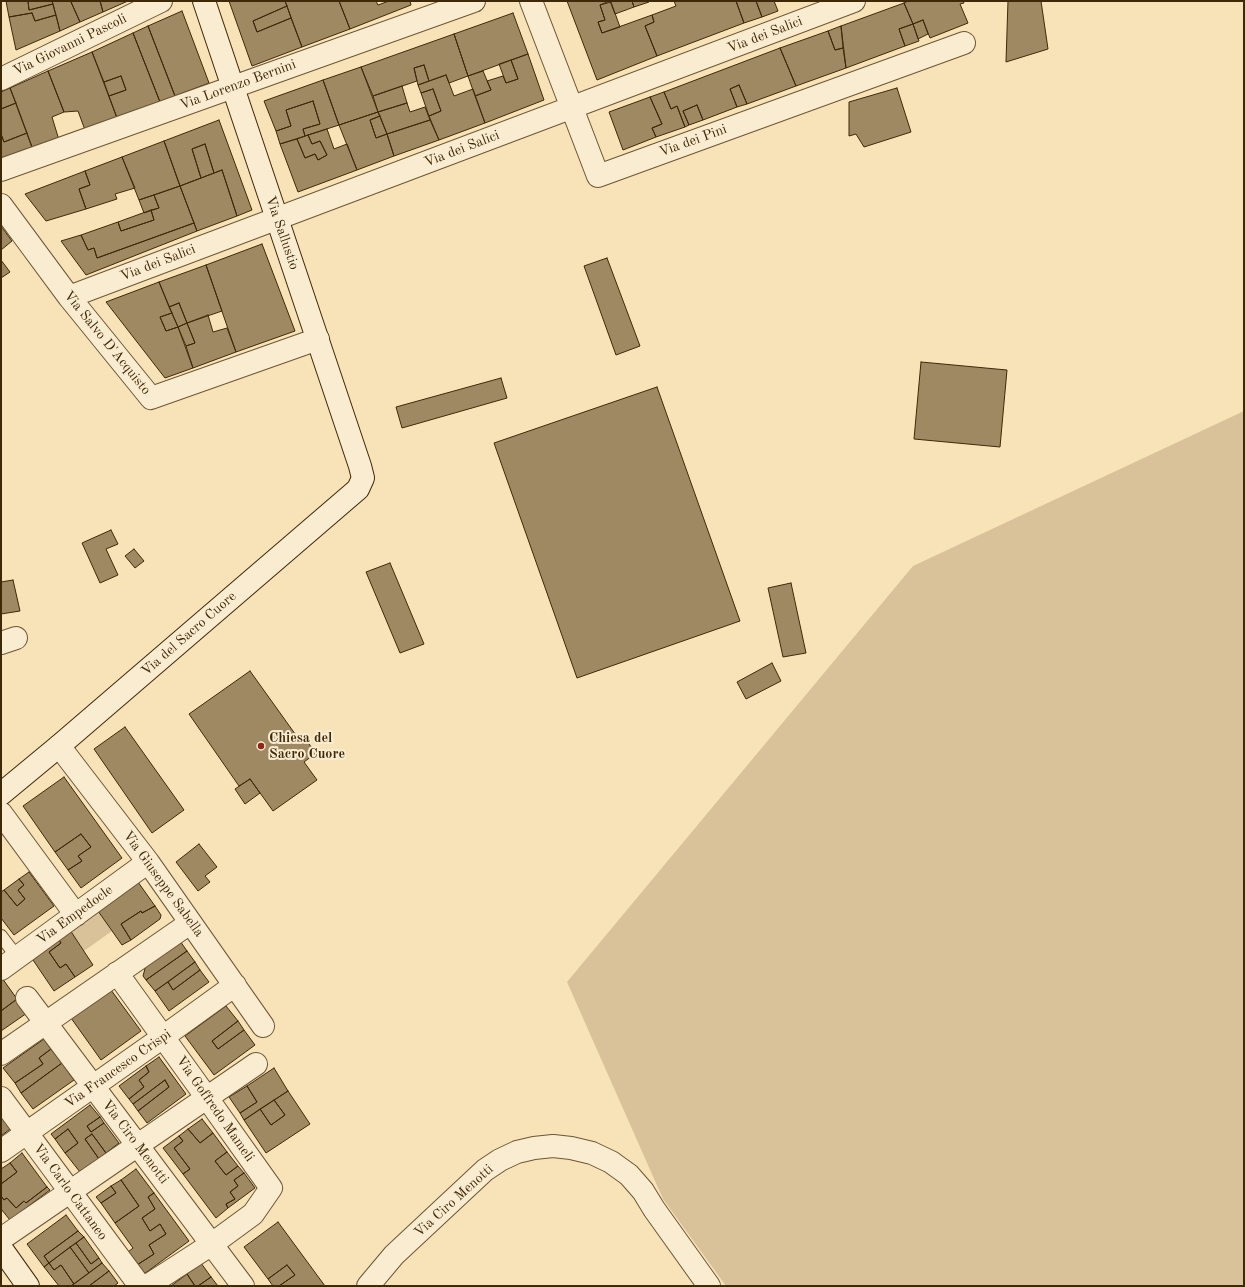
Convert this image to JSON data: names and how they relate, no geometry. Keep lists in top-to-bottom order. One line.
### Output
{"streets":{"street":["Via dei Salici","Via Giovanni Pascoli","Via Lorenzo Bernini","Via dei Pini","Via Sallustio","Via Salvo D'Acquisto","Via del Sacro Cuore","Via Giuseppe Sabella","Via Empedocle","Via Francesco Crispi","Via Goffredo Mameli","Via Ciro Menotti","Via Carlo Cattaneo"]},"crossings":[["Via dei Salici","Via dei Pini"],["Via dei Salici","Via Sallustio"],["Via dei Salici","Via Salvo D'Acquisto"],["Via Lorenzo Bernini","Via Sallustio"],["Via Sallustio","Via Salvo D'Acquisto"],["Via Sallustio","Via del Sacro Cuore"],["Via del Sacro Cuore","Via Giuseppe Sabella"],["Via Giuseppe Sabella","Via Empedocle"],["Via Giuseppe Sabella","Via Francesco Crispi"],["Via Francesco Crispi","Via Goffredo Mameli"],["Via Francesco Crispi","Via Ciro Menotti"],["Via Francesco Crispi","Via Carlo Cattaneo"],["Via Goffredo Mameli","Via Ciro Menotti"]],"places":["Chiesa del Sacro Cuore"]}
